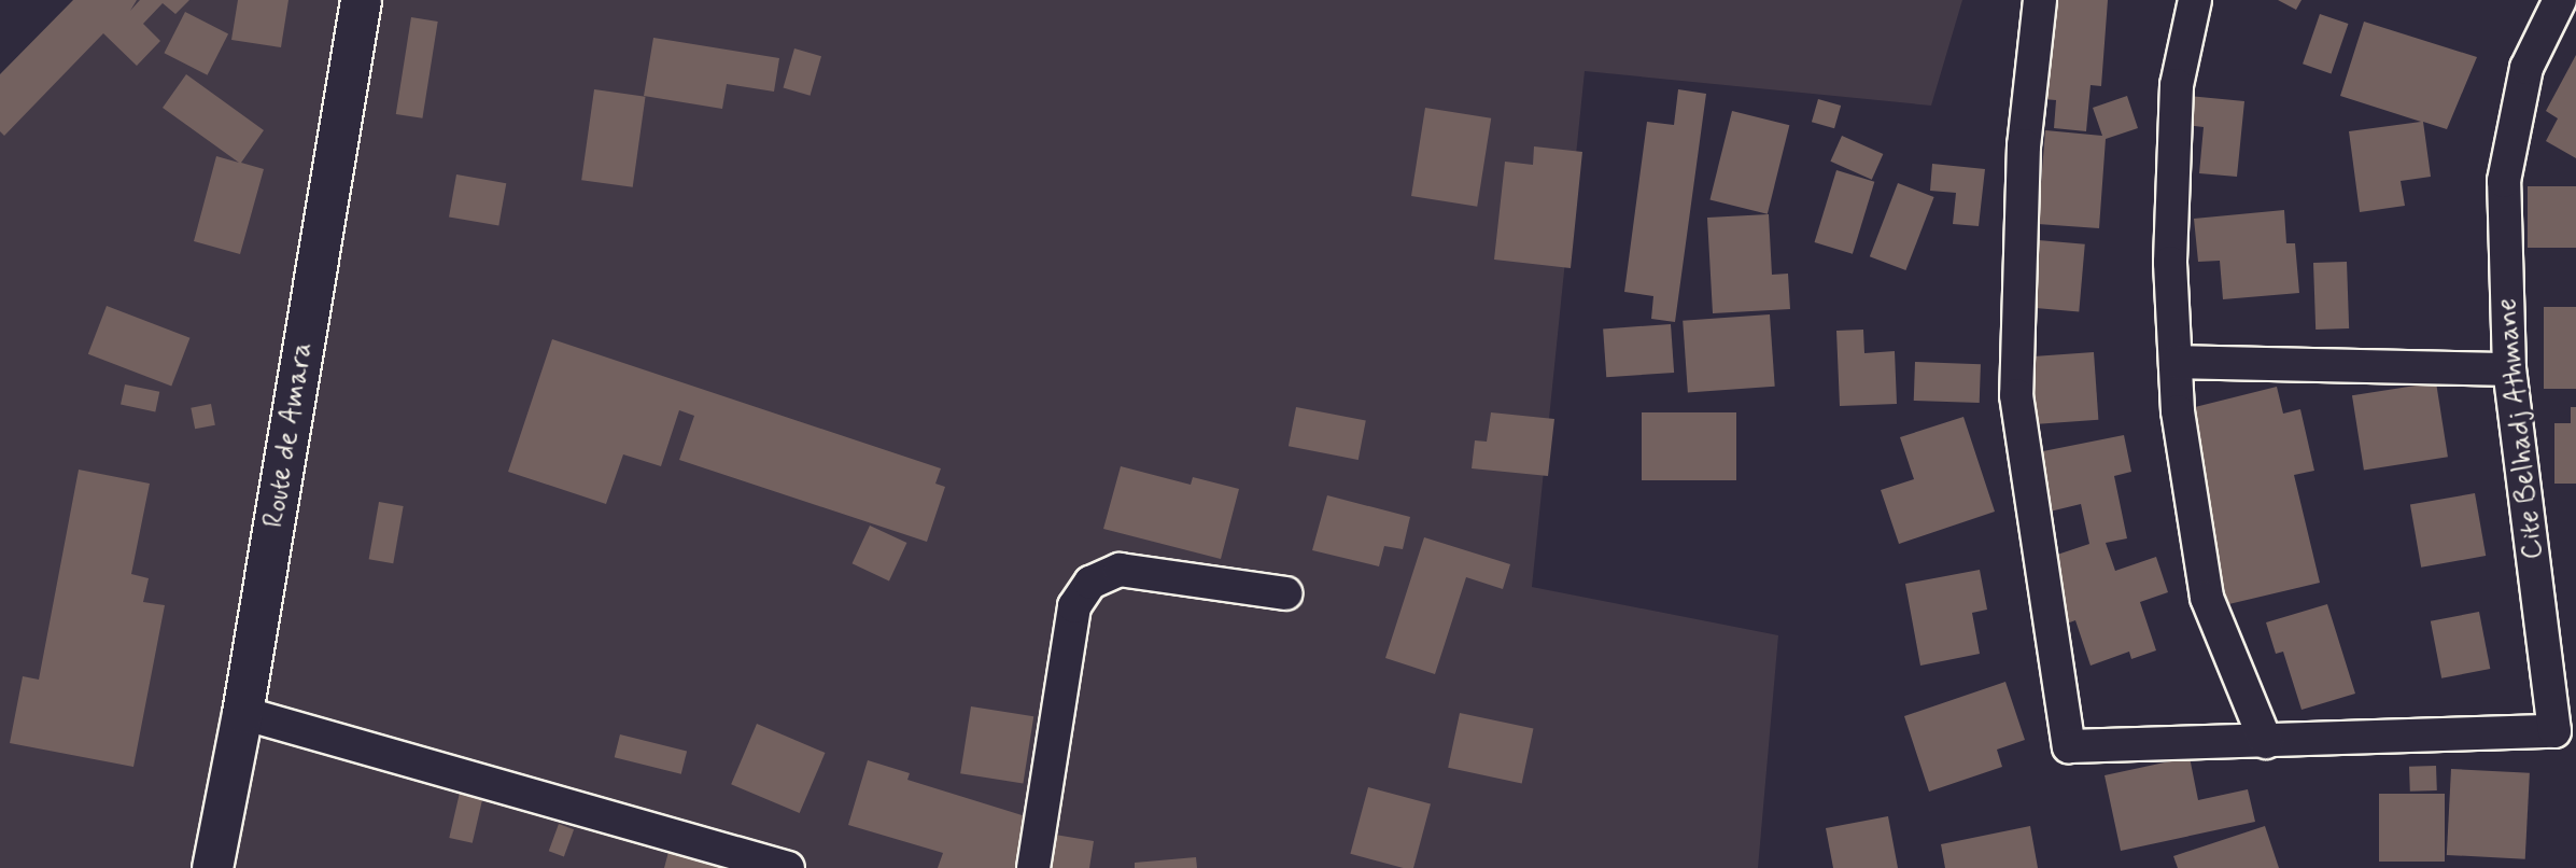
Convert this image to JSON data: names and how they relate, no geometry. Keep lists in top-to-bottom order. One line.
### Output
{"streets":{"street":["Cite Belhadj Athmane","Route de Amara"]}}
